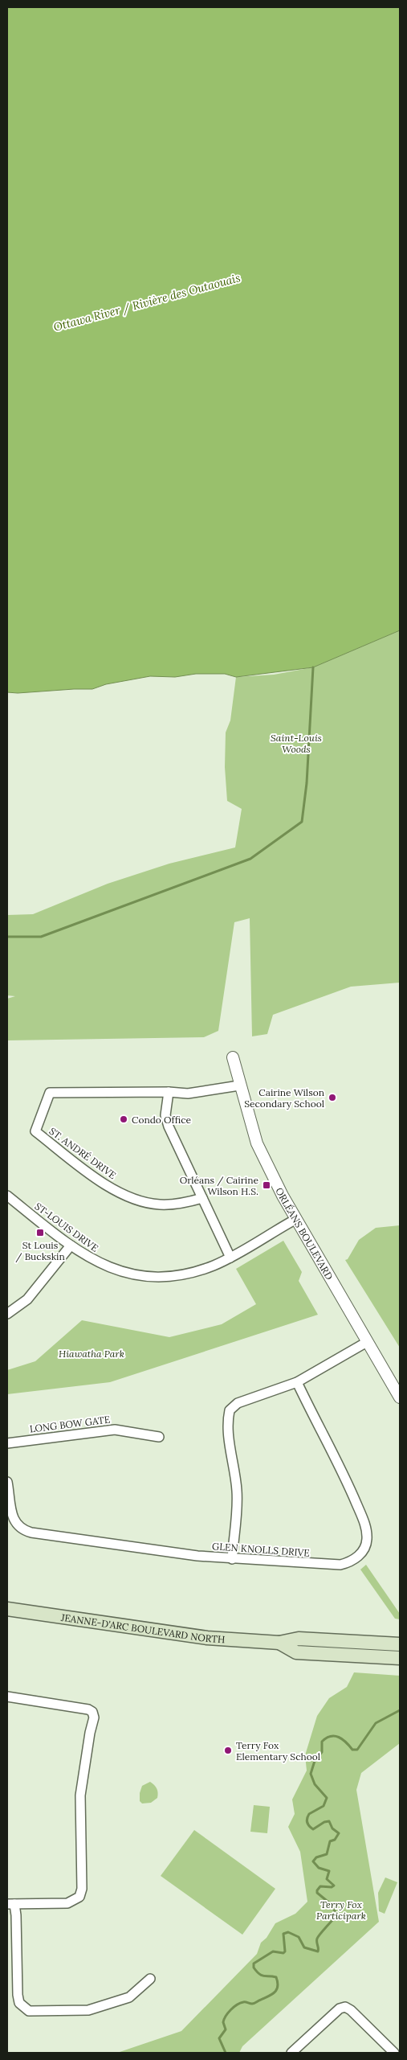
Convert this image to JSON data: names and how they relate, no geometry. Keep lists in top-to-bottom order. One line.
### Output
{"streets":{"main road":["JEANNE-D'ARC BOULEVARD NORTH"],"street":["ST. ANDRÉ DRIVE","ST-LOUIS DRIVE","ORLÉANS BOULEVARD","LONG BOW GATE","GLEN KNOLLS DRIVE"]},"crossings":[["ST. ANDRÉ DRIVE","ORLÉANS BOULEVARD"],["ST-LOUIS DRIVE","ORLÉANS BOULEVARD"]],"water":["Ottawa River / Rivière des Outaouais"],"parks":["Saint-Louis Woods","Hiawatha Park","Terry Fox Participark"],"places":{"other":["Cairine Wilson Secondary School","Condo Office","Terry Fox Elementary School"],"transit":["Orléans / Cairine Wilson H.S.","St Louis / Buckskin"]}}
